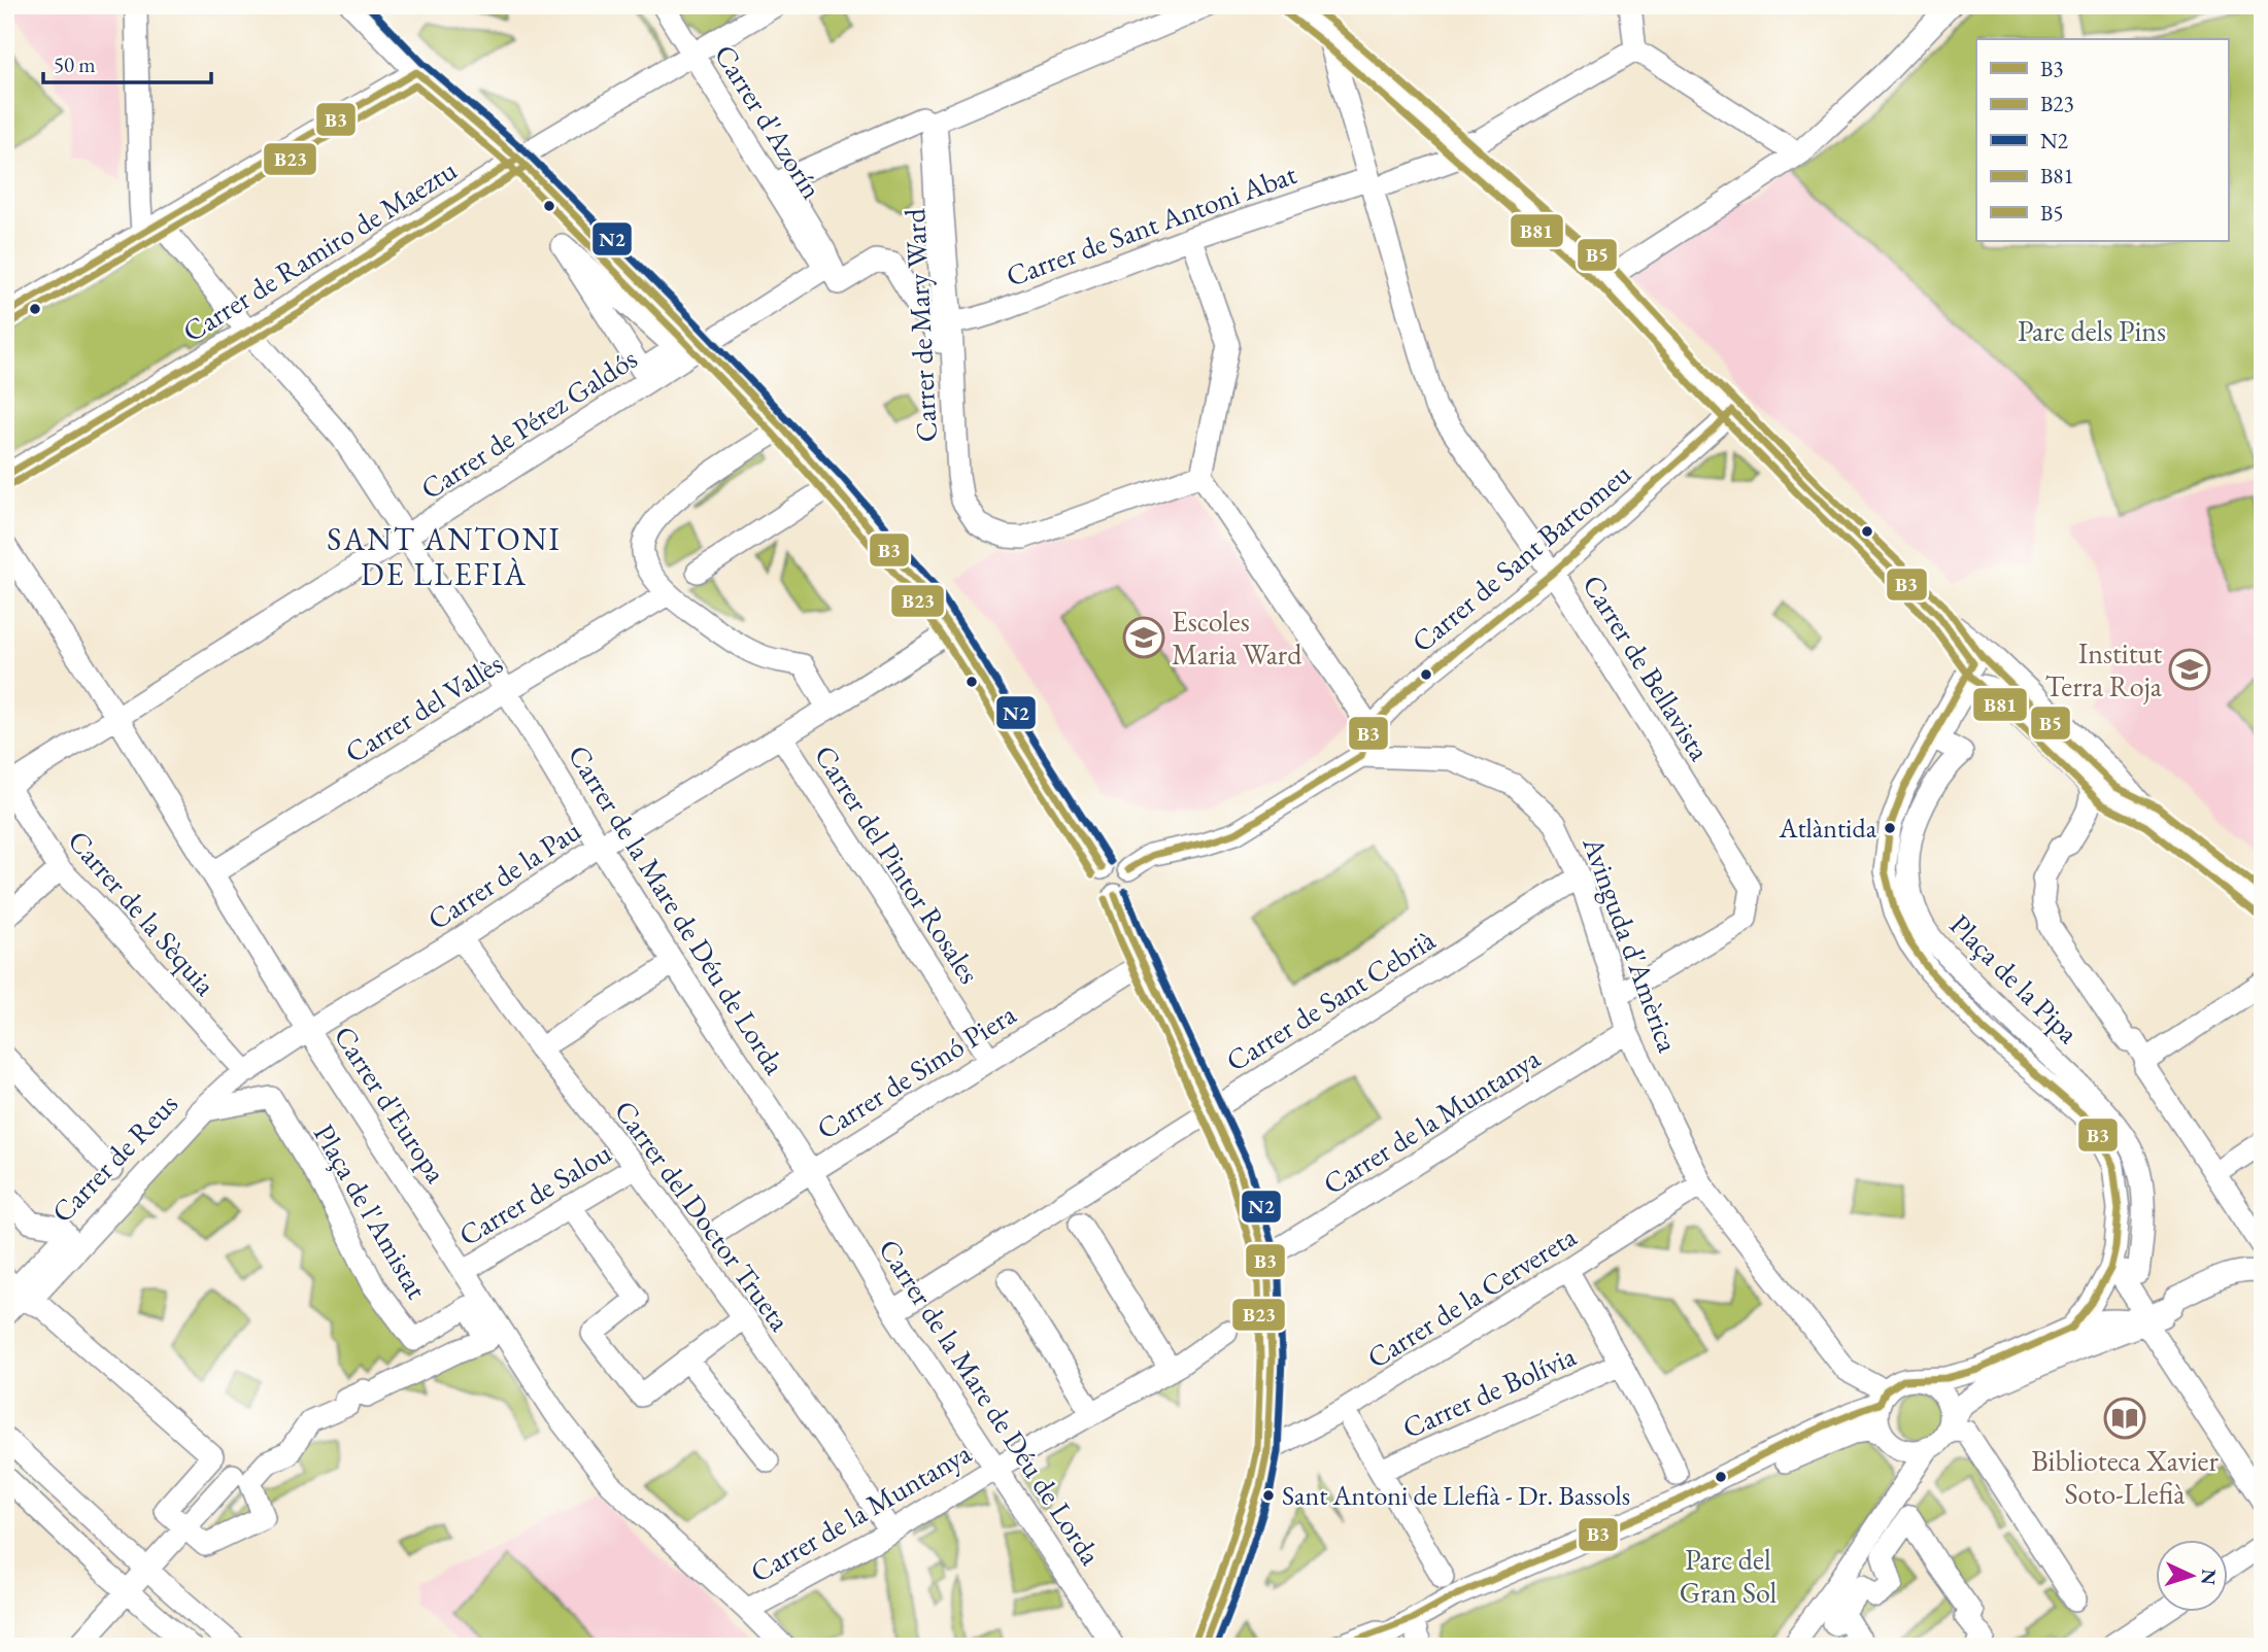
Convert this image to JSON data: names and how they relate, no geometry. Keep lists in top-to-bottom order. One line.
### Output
{"streets":{"street":["Carrer d'Azorín","Carrer de Sant Antoni Abat","Carrer de Ramiro de Maeztu","Carrer de Mary Ward","Carrer de Pérez Galdós","Carrer de Sant Bartomeu","Carrer de Bellavista","Carrer del Vallès","Carrer del Pintor Rosales","Carrer de la Pau","Carrer de la Mare de Déu de Lorda","Carrer de la Sèquia","Avinguda d'Amèrica","Plaça de la Pipa","Carrer de Sant Cebrià","Carrer de Simó Piera","Carrer d'Europa","Carrer de la Muntanya","Carrer de Reus","Carrer de Salou","Plaça de l'Amistat","Carrer del Doctor Trueta","Carrer de la Cervereta","Carrer de Bolívia"]},"crossings":[["Carrer d'Azorín","Carrer de Ramiro de Maeztu"],["Carrer d'Azorín","Carrer de Pérez Galdós"],["Carrer de Sant Antoni Abat","Carrer de Mary Ward"],["Carrer de Sant Antoni Abat","Carrer de Bellavista"],["Carrer de Ramiro de Maeztu","Carrer de la Mare de Déu de Lorda"],["Carrer de Pérez Galdós","Carrer de la Mare de Déu de Lorda"],["Carrer de Pérez Galdós","Carrer de la Sèquia"],["Carrer de Pérez Galdós","Carrer d'Europa"],["Carrer de Sant Bartomeu","Carrer de Bellavista"],["Carrer de Sant Bartomeu","Avinguda d'Amèrica"],["Carrer de Bellavista","Avinguda d'Amèrica"],["Carrer del Vallès","Carrer de la Mare de Déu de Lorda"],["Carrer del Vallès","Carrer d'Europa"],["Carrer del Pintor Rosales","Carrer de la Pau"],["Carrer del Pintor Rosales","Carrer de Simó Piera"],["Carrer de la Pau","Carrer de la Mare de Déu de Lorda"],["Carrer de la Pau","Carrer d'Europa"],["Carrer de la Pau","Carrer de Reus"],["Carrer de la Pau","Carrer del Doctor Trueta"],["Carrer de la Mare de Déu de Lorda","Carrer de Sant Cebrià"],["Carrer de la Mare de Déu de Lorda","Carrer de Simó Piera"],["Carrer de la Mare de Déu de Lorda","Carrer de la Muntanya"],["Carrer de la Sèquia","Carrer de Reus"],["Avinguda d'Amèrica","Carrer de Sant Cebrià"],["Avinguda d'Amèrica","Carrer de la Muntanya"],["Avinguda d'Amèrica","Carrer de la Cervereta"],["Carrer d'Europa","Carrer de la Muntanya"],["Carrer d'Europa","Carrer de Reus"],["Carrer d'Europa","Carrer de Salou"],["Carrer de la Muntanya","Carrer del Doctor Trueta"],["Carrer de Salou","Carrer del Doctor Trueta"]],"districts":["SANT ANTONI DE LLEFIÀ"],"parks":["Parc dels Pins","Parc del Gran Sol"],"places":{"school or university":["Escoles Maria Ward","Institut Terra Roja"],"other":["Atlàntida","Sant Antoni de Llefià - Dr. Bassols"],"library":["Biblioteca Xavier Soto-Llefià"]},"lines":["transit line N2","transit line B5","transit line B81","transit line B3","transit line B23"],"legend":["B3","B23","N2","B81","B5"],"scale_bar":"50 m","north":"right"}
